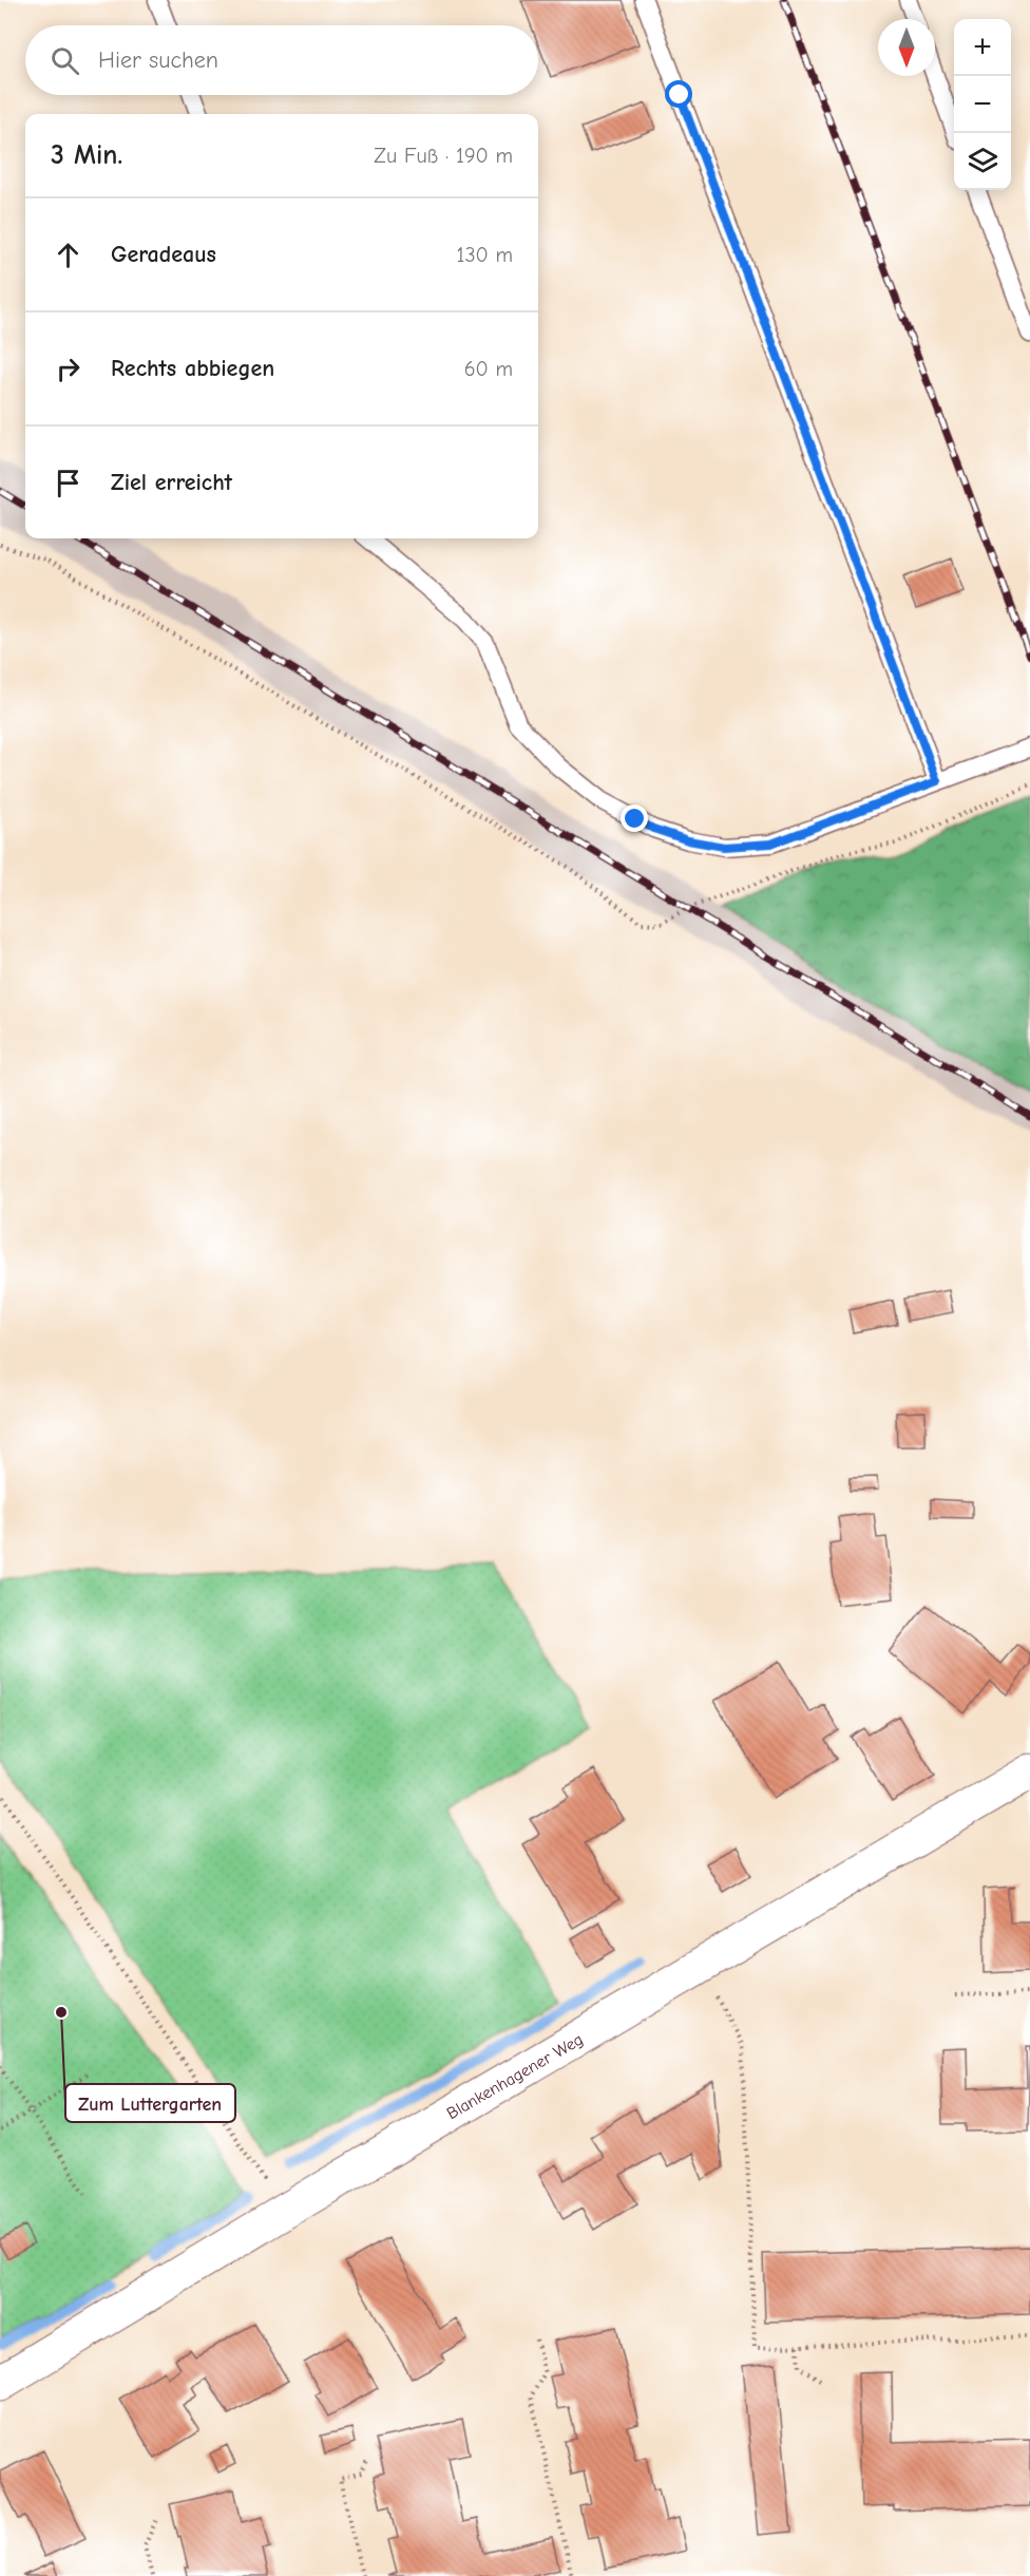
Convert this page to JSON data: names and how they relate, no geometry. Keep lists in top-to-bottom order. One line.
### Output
{"streets":{"street":["Blankenhagener Weg"]},"places":["Zum Luttergarten"],"north":"bottom","page":{"map_buttons":["+","−"],"search":"Hier suchen","heading":["3 Min.","Zu Fuß · 190 m"],"list":[["Geradeaus","130 m"],["Rechts abbiegen","60 m"],"Ziel erreicht"]}}
